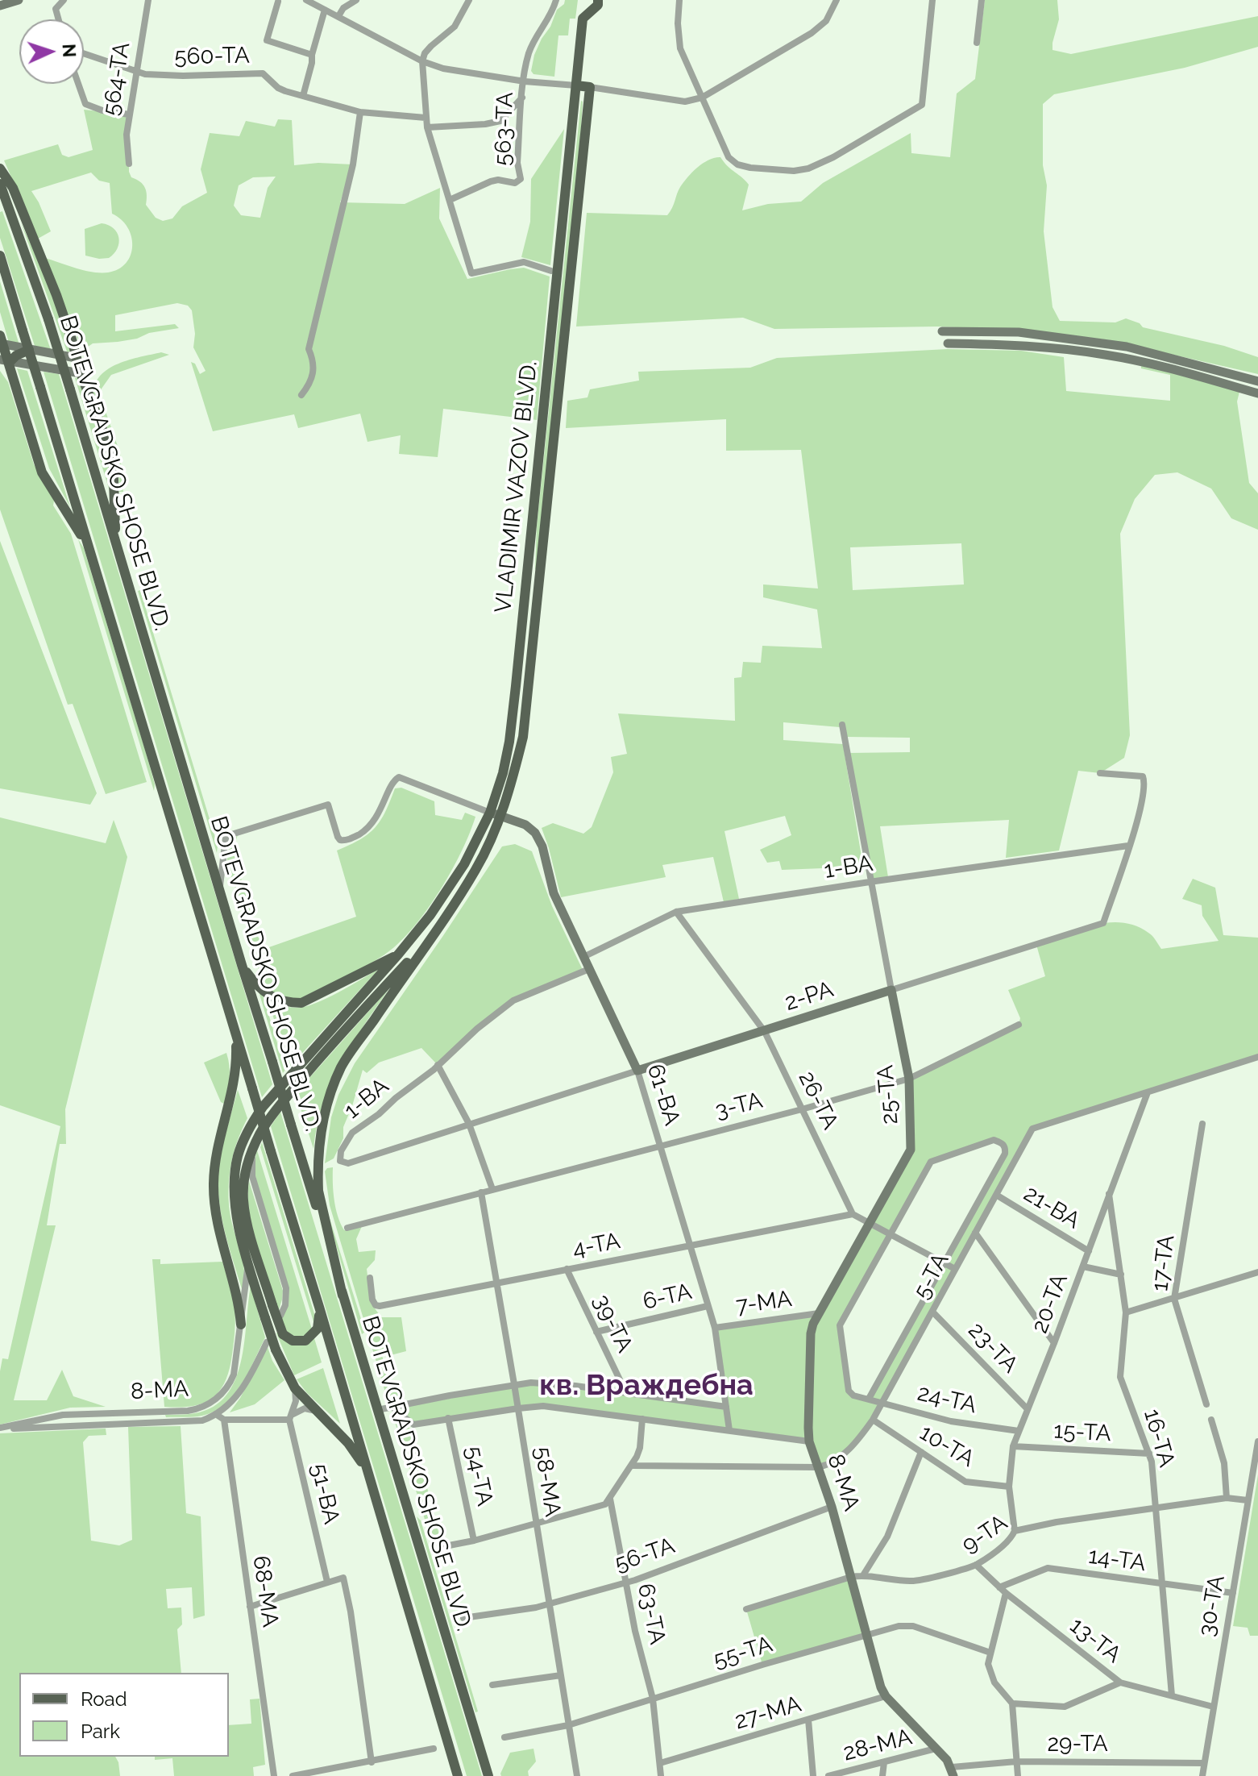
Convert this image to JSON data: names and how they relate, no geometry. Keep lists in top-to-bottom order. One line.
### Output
{"streets":{"main road":["BOTEVGRADSKO SHOSE BLVD.","VLADIMIR VAZOV BLVD."],"street":["560-ТА","564-ТА","563-ТА","1-ВА","2-РА","61-ВА","25-ТА","26-ТА","3-ТА","21-ВА","4-ТА","17-ТА","5-ТА","6-ТА","7-МА","20-ТА","39-ТА","23-ТА","8-МА","24-ТА","15-ТА","16-ТА","10-ТА","54-ТА","58-МА","51-ВА","9-ТА","56-ТА","14-ТА","68-МА","30-ТА","63-ТА","13-ТА","55-ТА","27-МА","29-ТА","28-МА"]},"crossings":[["560-ТА","564-ТА"],["BOTEVGRADSKO SHOSE BLVD.","VLADIMIR VAZOV BLVD."],["VLADIMIR VAZOV BLVD.","61-ВА"],["VLADIMIR VAZOV BLVD.","8-МА"],["VLADIMIR VAZOV BLVD.","51-ВА"],["1-ВА","2-РА"],["1-ВА","61-ВА"],["1-ВА","25-ТА"],["1-ВА","26-ТА"],["2-РА","61-ВА"],["2-РА","25-ТА"],["2-РА","26-ТА"],["61-ВА","3-ТА"],["61-ВА","4-ТА"],["61-ВА","6-ТА"],["61-ВА","7-МА"],["61-ВА","8-МА"],["25-ТА","3-ТА"],["25-ТА","7-МА"],["25-ТА","8-МА"],["26-ТА","3-ТА"],["26-ТА","4-ТА"],["3-ТА","58-МА"],["21-ВА","5-ТА"],["21-ВА","20-ТА"],["4-ТА","39-ТА"],["4-ТА","58-МА"],["5-ТА","20-ТА"],["5-ТА","23-ТА"],["5-ТА","8-МА"],["5-ТА","24-ТА"],["5-ТА","10-ТА"],["6-ТА","39-ТА"],["20-ТА","23-ТА"],["20-ТА","24-ТА"],["20-ТА","15-ТА"],["20-ТА","16-ТА"],["20-ТА","10-ТА"],["20-ТА","9-ТА"],["8-МА","54-ТА"],["8-МА","58-МА"],["8-МА","9-ТА"],["8-МА","56-ТА"],["8-МА","55-ТА"],["8-МА","27-МА"],["8-МА","29-ТА"],["8-МА","28-МА"],["15-ТА","16-ТА"],["16-ТА","9-ТА"],["16-ТА","14-ТА"],["16-ТА","13-ТА"],["58-МА","56-ТА"],["58-МА","55-ТА"],["9-ТА","30-ТА"],["9-ТА","13-ТА"],["56-ТА","63-ТА"],["14-ТА","30-ТА"],["14-ТА","13-ТА"],["30-ТА","13-ТА"],["30-ТА","29-ТА"],["63-ТА","55-ТА"],["63-ТА","27-МА"]],"districts":["кв. Враждебна"],"legend":["Road","Park"],"north":"right"}
